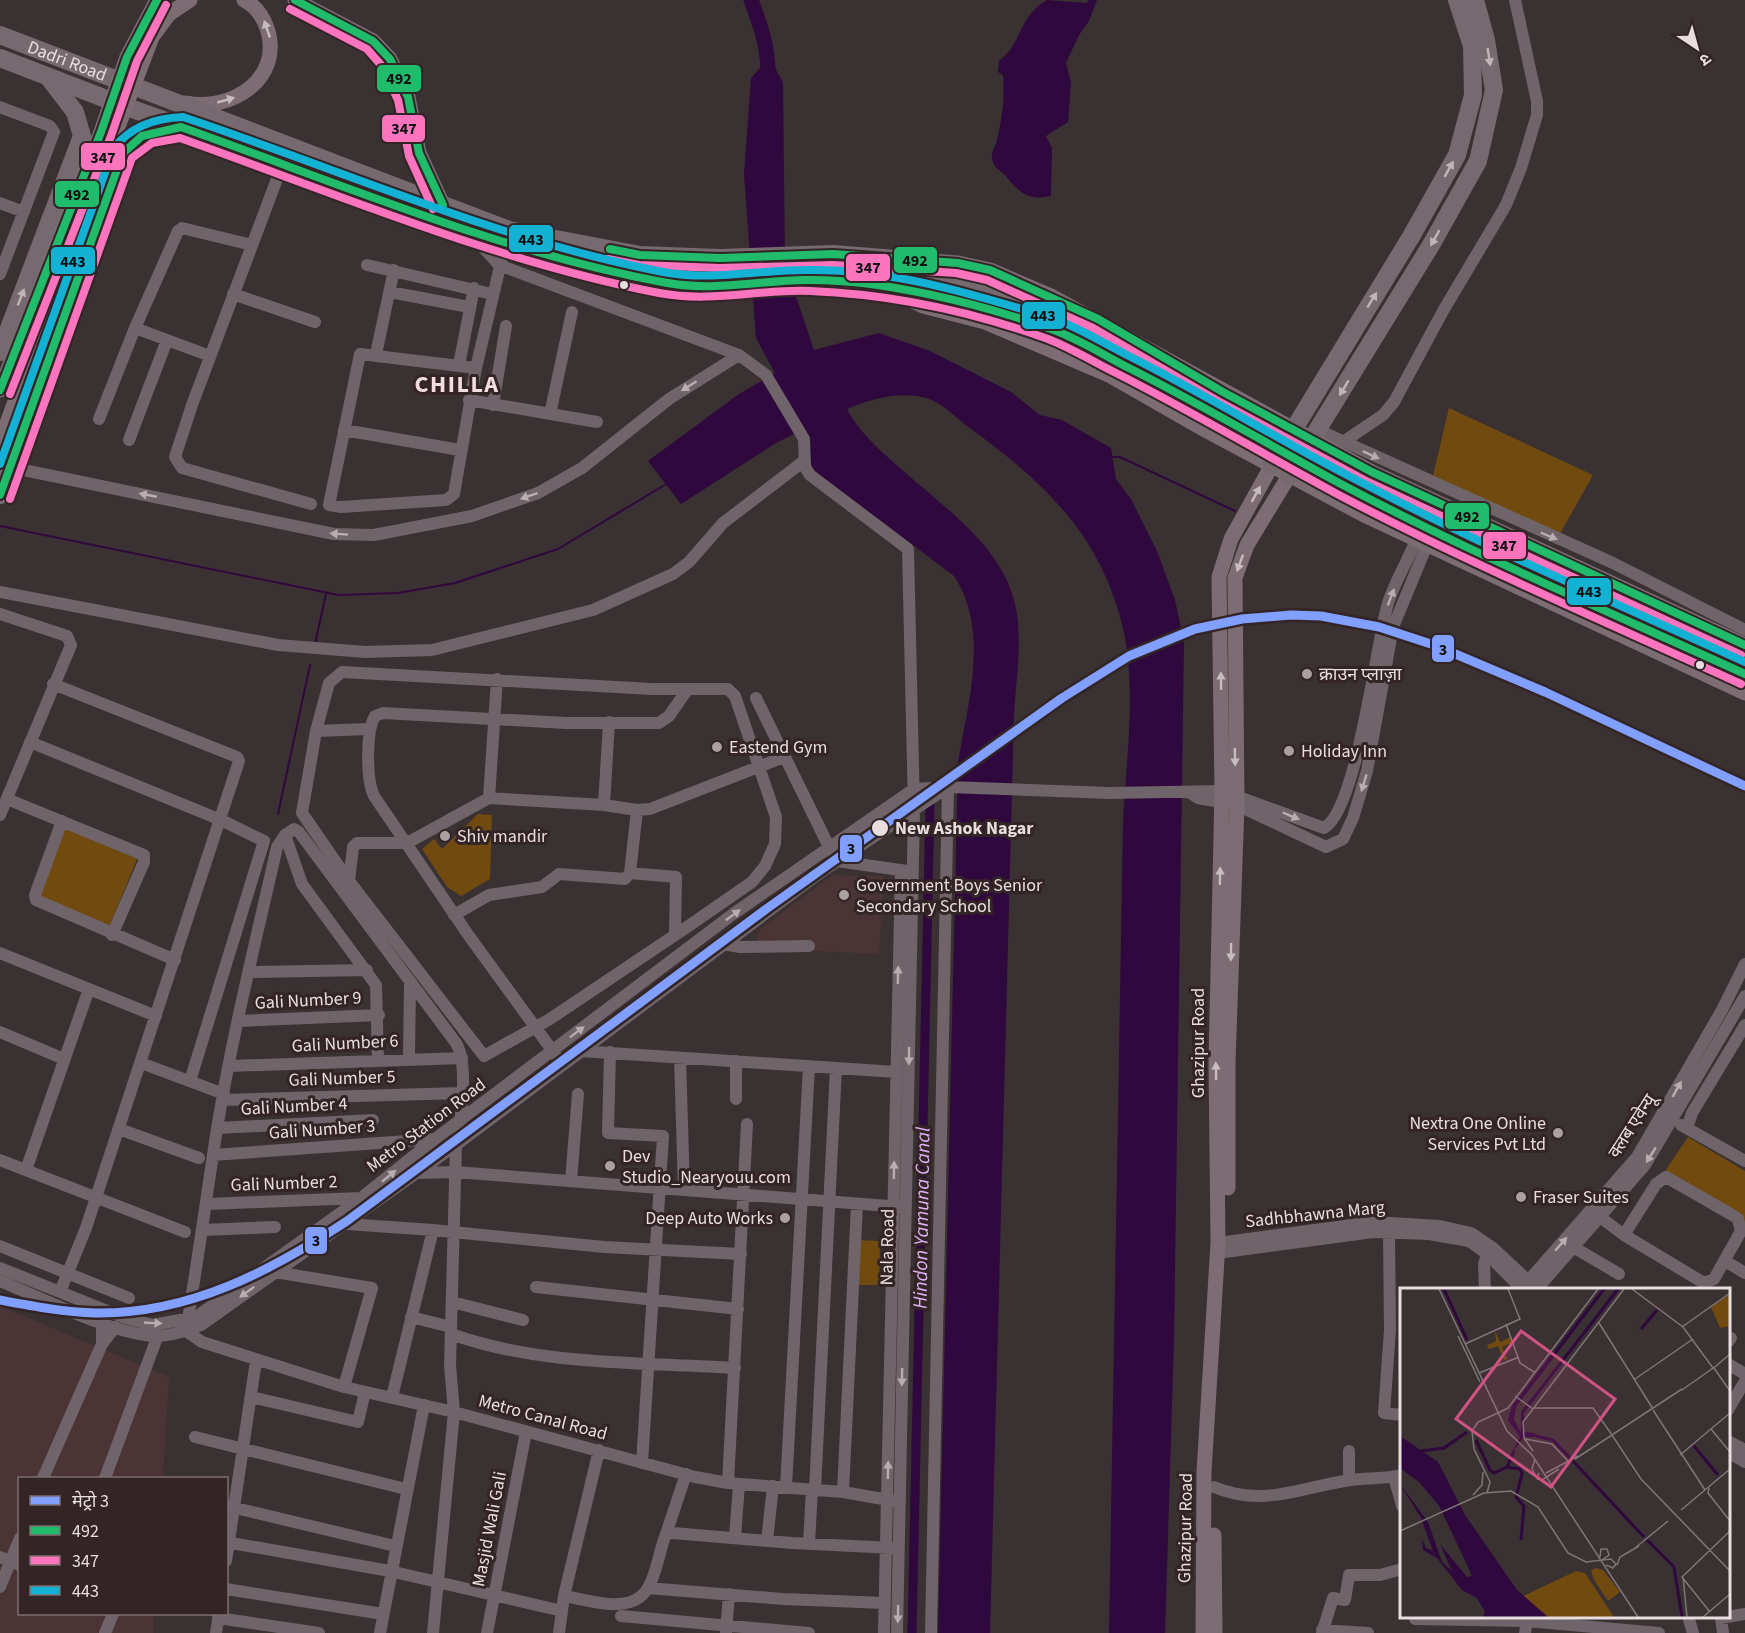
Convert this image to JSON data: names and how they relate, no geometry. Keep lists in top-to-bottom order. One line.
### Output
{"streets":{"highway":["Dadri Road"],"main road":["Ghazipur Road"],"street":["Gali Number 9","Gali Number 6","Gali Number 5","Gali Number 4","Metro Station Road","क्लब एवेन्यू","Gali Number 3","Gali Number 2","Sadhbhawna Marg","Nala Road","Metro Canal Road","Masjid Wali Gali"]},"crossings":[["Ghazipur Road","Sadhbhawna Marg"],["Metro Station Road","Gali Number 3"],["Metro Station Road","Gali Number 2"],["Metro Station Road","Metro Canal Road"],["क्लब एवेन्यू","Sadhbhawna Marg"],["Nala Road","Metro Canal Road"],["Metro Canal Road","Masjid Wali Gali"]],"districts":["CHILLA"],"water":["Hindon Yamuna Canal"],"places":["क्राउन प्लाज़ा","Eastend Gym","Holiday Inn","New Ashok Nagar","Shiv mandir","Government Boys Senior Secondary School","Nextra One Online Services Pvt Ltd","Dev Studio_Nearyouu.com","Fraser Suites","Deep Auto Works"],"lines":["transit line 492","transit line 347","transit line 443","metro line 3"],"legend":["मेट्रो 3","492","347","443"],"north":"bottom right"}
